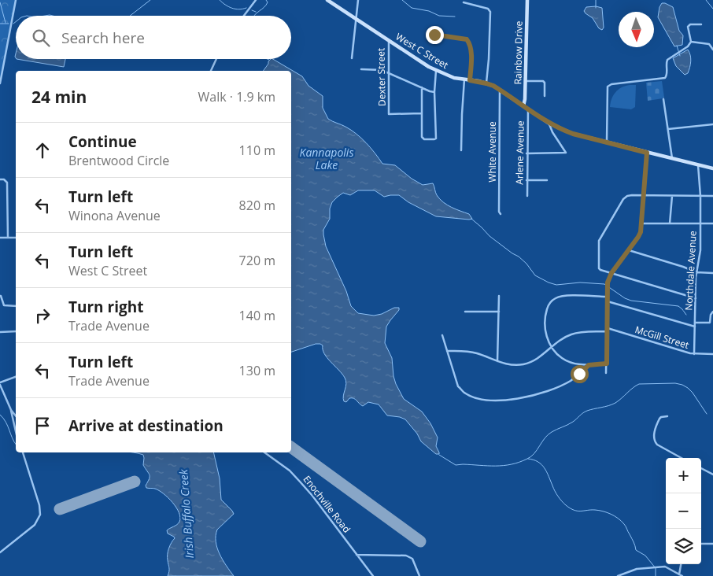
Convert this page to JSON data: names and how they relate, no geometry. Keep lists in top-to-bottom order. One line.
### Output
{"streets":{"main road":["West C Street","Rainbow Drive"],"street":["Dexter Street","White Avenue","Arlene Avenue","Northdale Avenue","McGill Street","Enochville Road"]},"crossings":[["West C Street","Rainbow Drive"],["West C Street","Dexter Street"],["West C Street","White Avenue"],["West C Street","Arlene Avenue"],["West C Street","Northdale Avenue"],["Northdale Avenue","McGill Street"]],"water":["Kannapolis Lake","Irish Buffalo Creek"],"north":"bottom","page":{"search":"Search here","heading":["24 min","Walk · 1.9 km"],"list":[["Continue","Brentwood Circle","110 m"],["Turn left","Winona Avenue","820 m"],["Turn left","West C Street","720 m"],["Turn right","Trade Avenue","140 m"],["Turn left","Trade Avenue","130 m"],"Arrive at destination"],"map_buttons":["+","−"]}}
